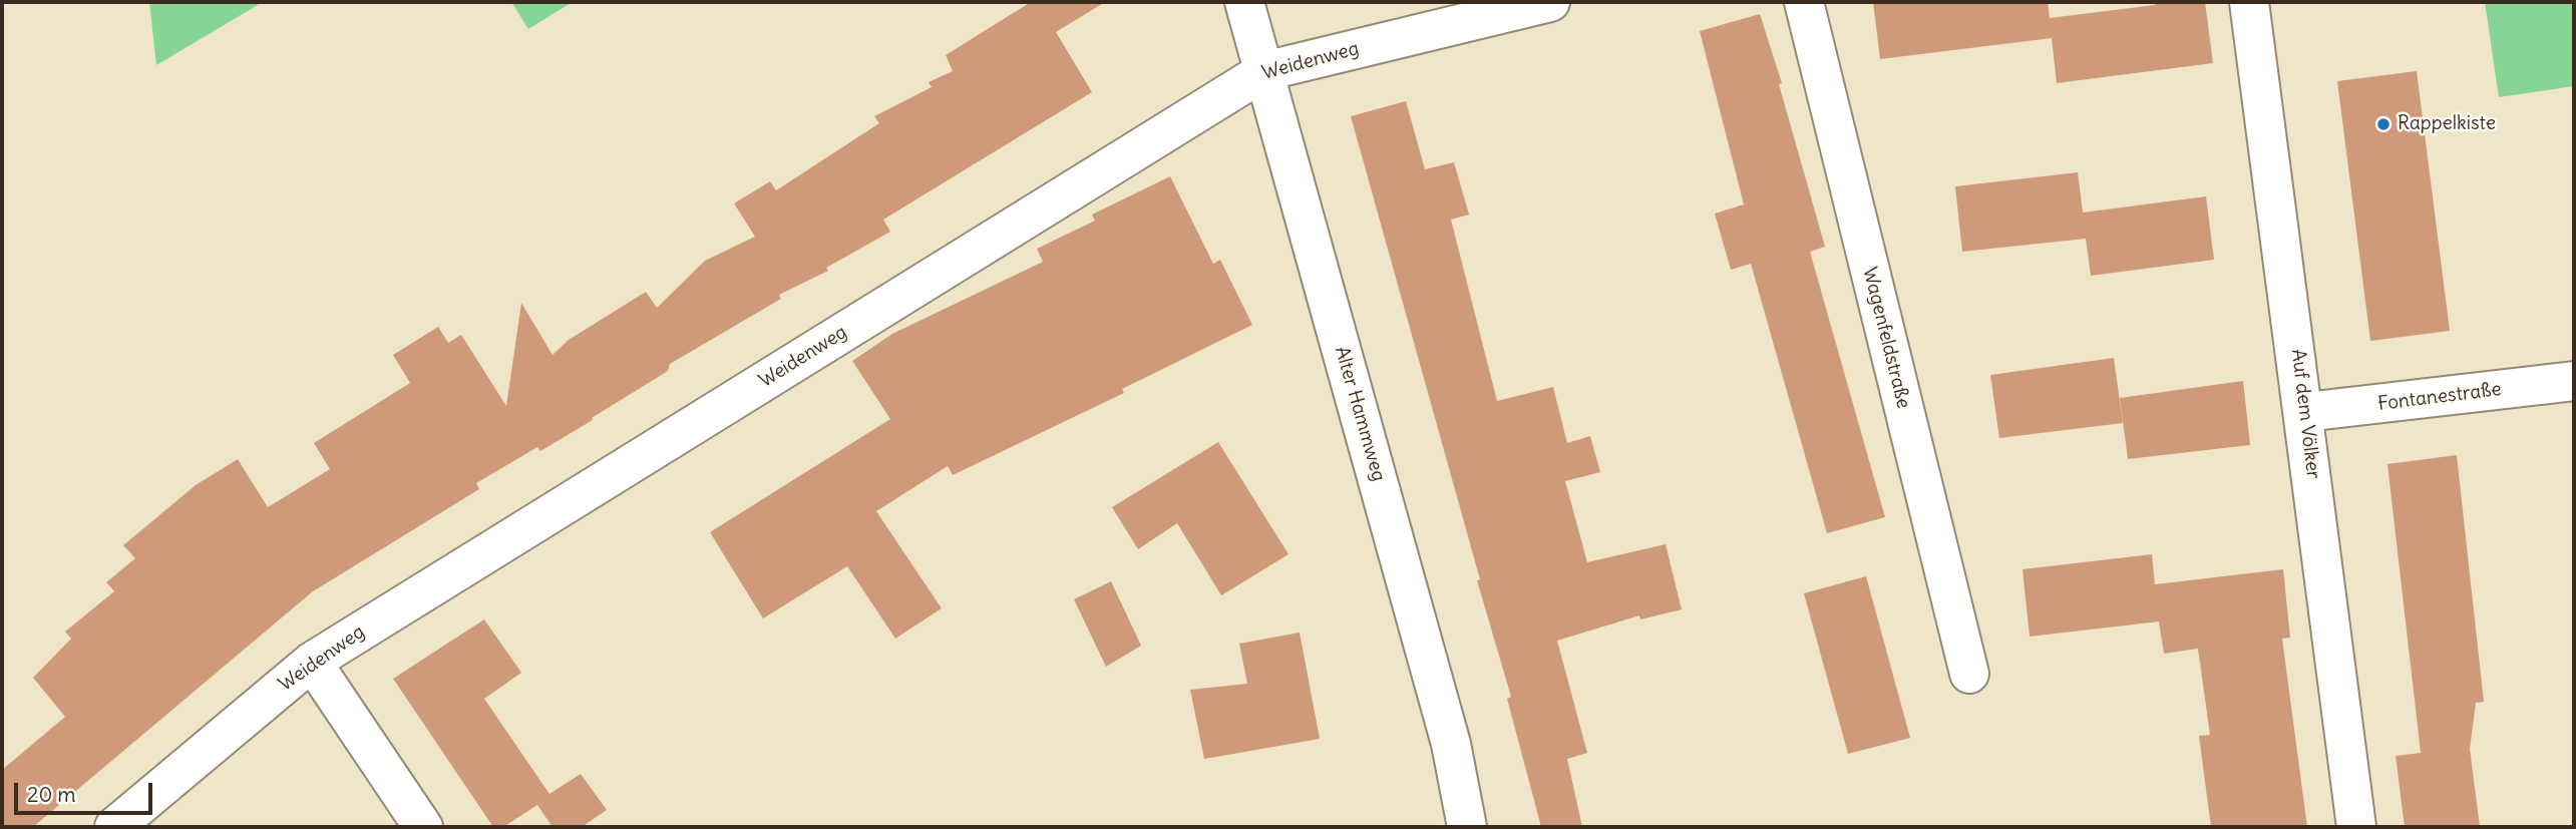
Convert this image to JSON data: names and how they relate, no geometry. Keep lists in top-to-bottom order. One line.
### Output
{"streets":{"street":["Weidenweg","Wagenfeldstraße","Fontanestraße","Alter Hammweg","Auf dem Völker"]},"crossings":[["Weidenweg","Alter Hammweg"],["Fontanestraße","Auf dem Völker"]],"places":["Rappelkiste"],"scale_bar":"20 m"}
